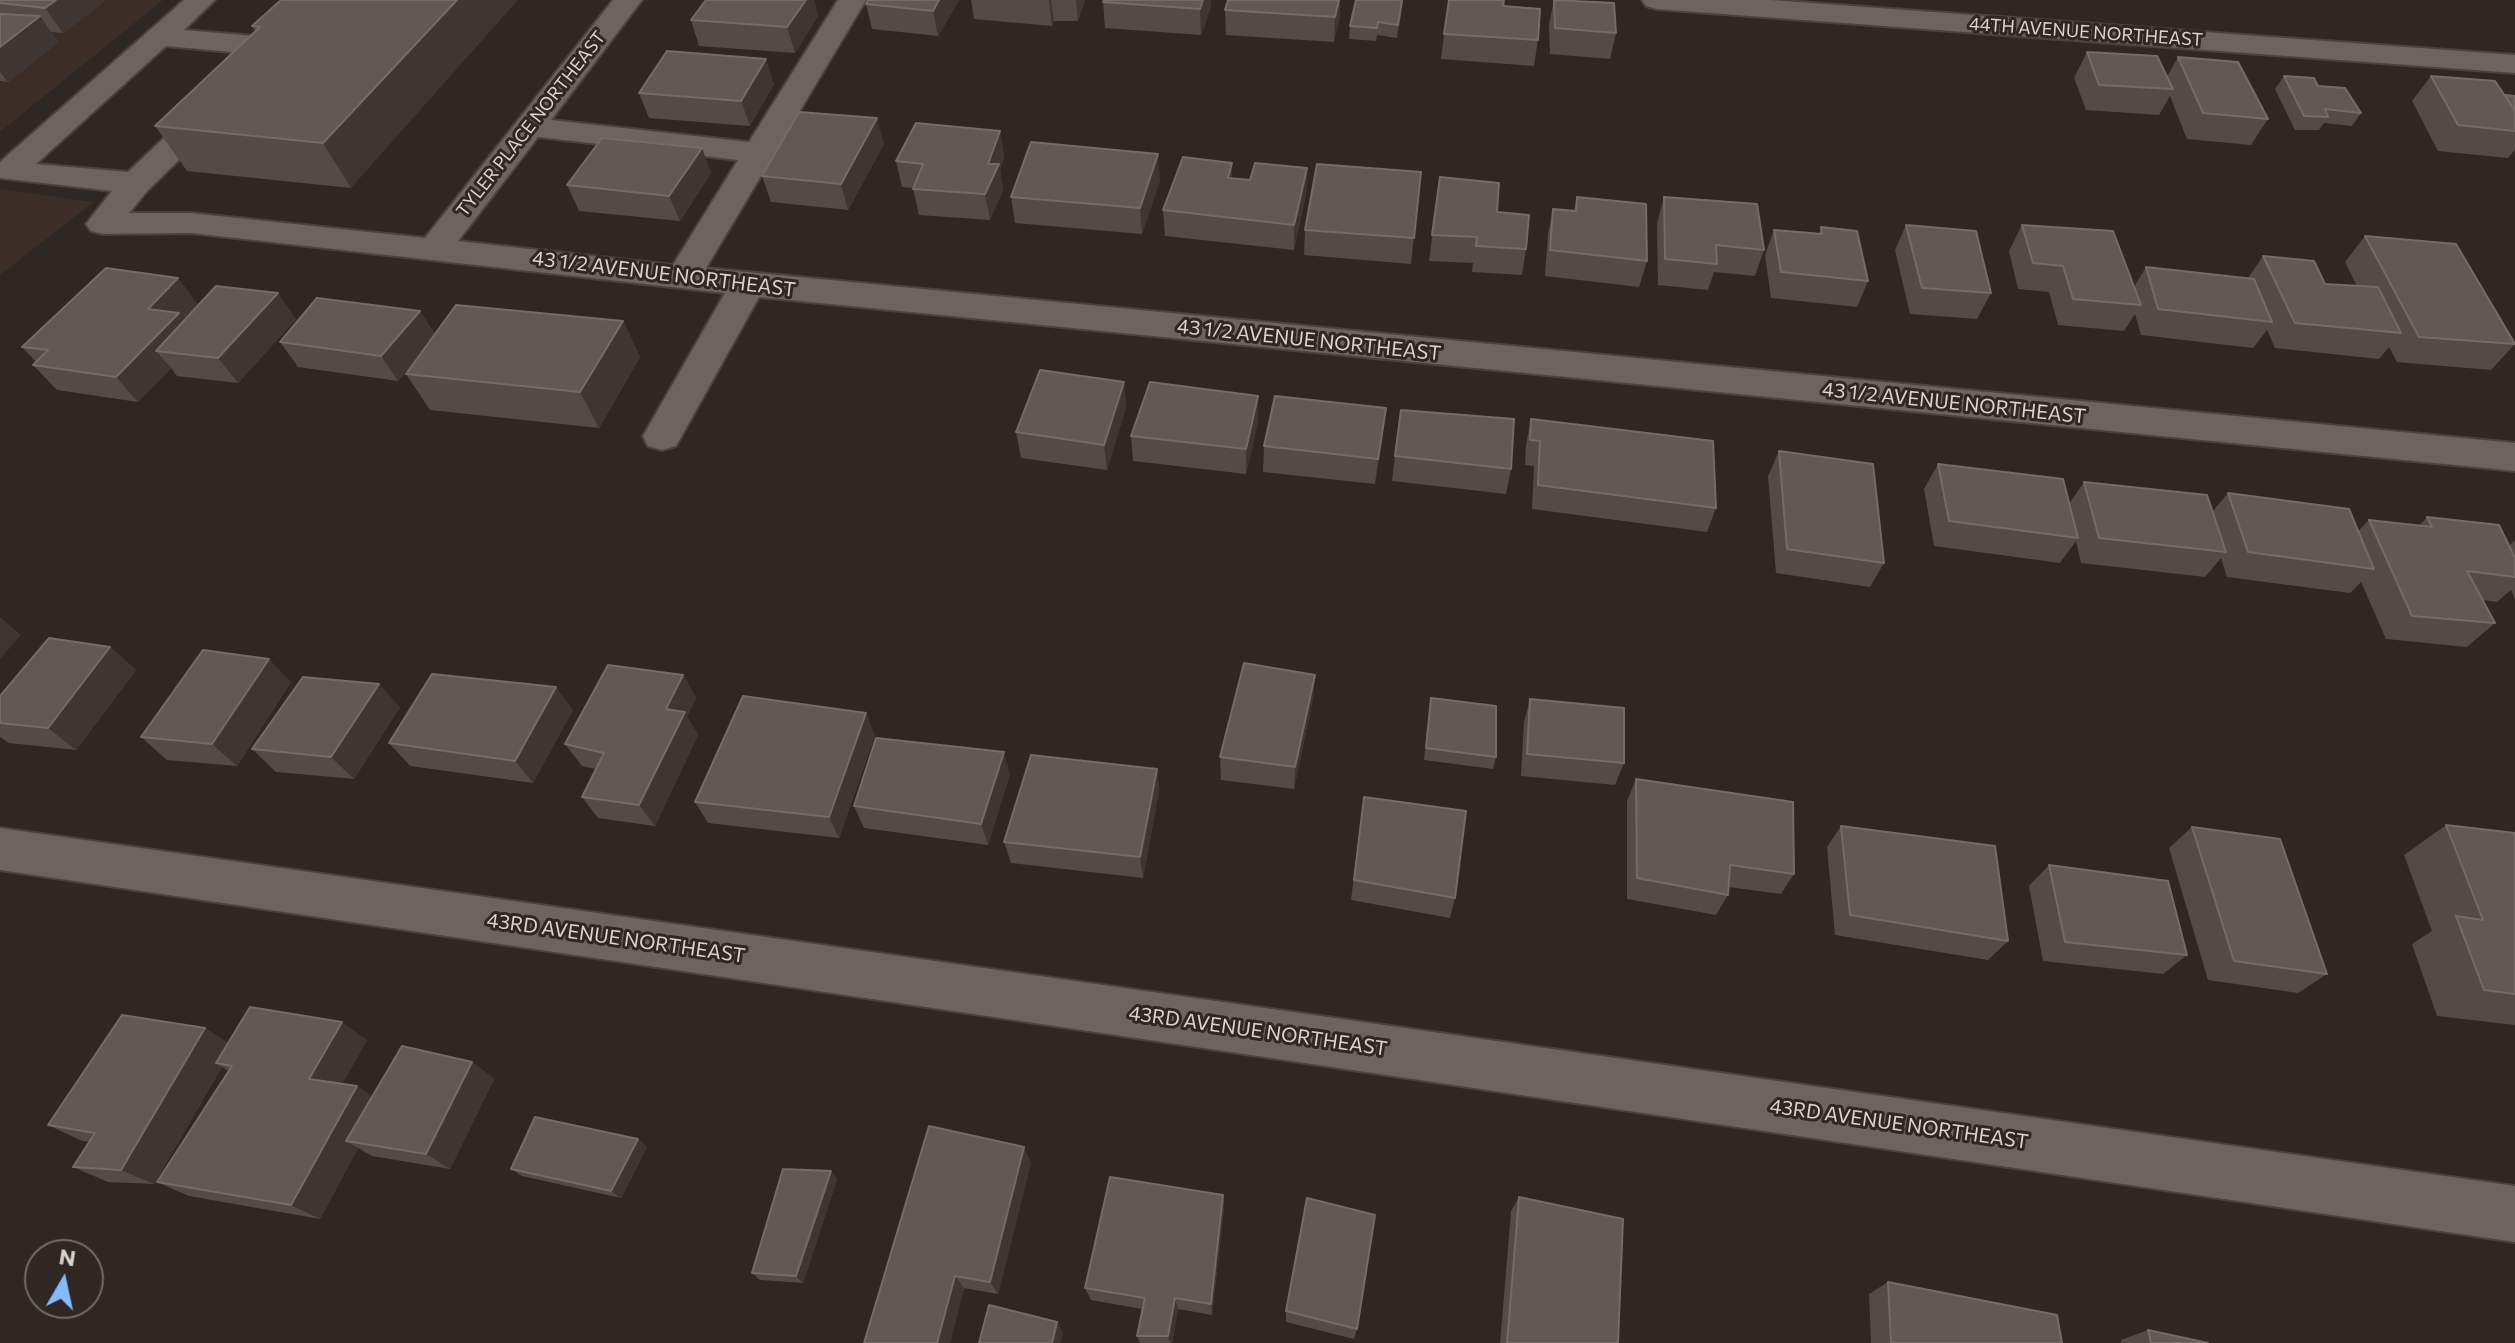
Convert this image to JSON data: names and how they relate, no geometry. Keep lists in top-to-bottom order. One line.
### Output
{"streets":{"street":["44TH AVENUE NORTHEAST","TYLER PLACE NORTHEAST","43 1/2 AVENUE NORTHEAST","43RD AVENUE NORTHEAST"]},"crossings":[["TYLER PLACE NORTHEAST","43 1/2 AVENUE NORTHEAST"]],"north":"top"}
